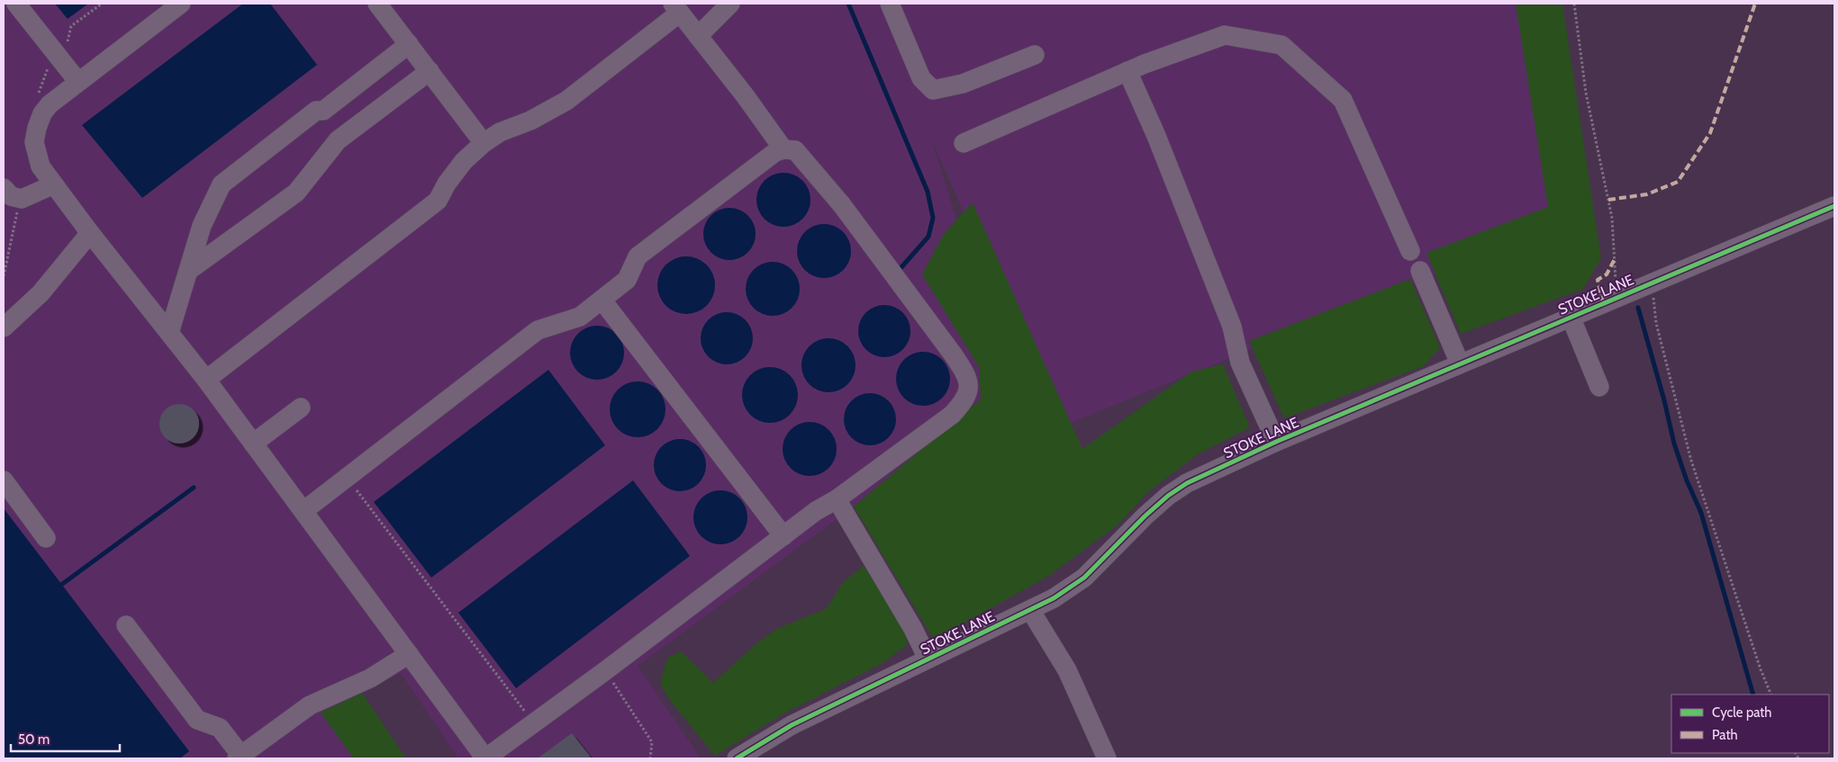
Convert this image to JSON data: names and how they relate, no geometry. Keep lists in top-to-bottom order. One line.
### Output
{"streets":{"street":["STOKE LANE"]},"legend":["Cycle path","Path"],"scale_bar":"50 m"}
